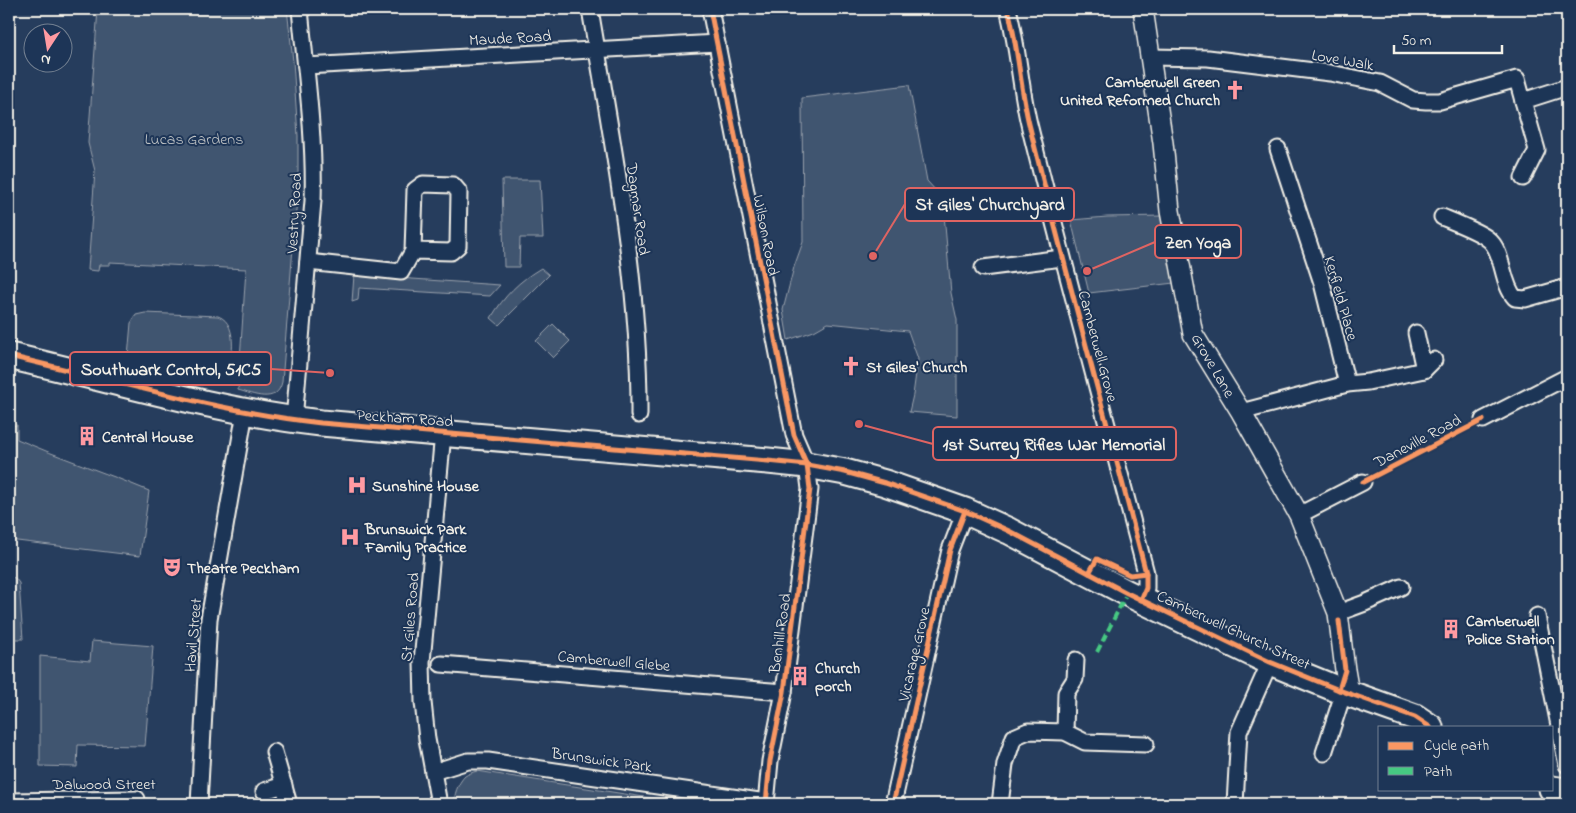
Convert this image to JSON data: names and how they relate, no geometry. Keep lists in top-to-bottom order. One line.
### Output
{"streets":{"highway":["Peckham Road","Camberwell Church Street"],"street":["Maude Road","Love Walk","Dagmar Road","Vestry Road","Wilson Road","Kerfield Place","Camberwell Grove","Grove Lane","Daneville Road","St Giles Road","Benhill Road","Havil Street","Vicarage Grove","Camberwell Glebe","Brunswick Park","Dalwood Street"]},"crossings":[["Maude Road","Dagmar Road"],["Maude Road","Vestry Road"],["Maude Road","Wilson Road"],["Love Walk","Grove Lane"],["Vestry Road","Peckham Road"],["Wilson Road","Peckham Road"],["Wilson Road","Camberwell Church Street"],["Wilson Road","Benhill Road"],["Camberwell Grove","Camberwell Church Street"],["Grove Lane","Daneville Road"],["Grove Lane","Camberwell Church Street"],["Peckham Road","St Giles Road"],["Peckham Road","Camberwell Church Street"],["Peckham Road","Benhill Road"],["Peckham Road","Havil Street"],["St Giles Road","Brunswick Park"],["Camberwell Church Street","Benhill Road"],["Camberwell Church Street","Vicarage Grove"],["Benhill Road","Camberwell Glebe"],["Benhill Road","Brunswick Park"]],"parks":["Lucas Gardens"],"places":{"church":["Camberwell Green United Reformed Church","St Giles' Church"],"other":["St Giles' Churchyard","Zen Yoga","Southwark Control, 51C5","1st Surrey Rifles War Memorial"],"building":["Central House","Camberwell Police Station","Church porch"],"hospital":["Sunshine House","Brunswick Park Family Practice"],"theatre":["Theatre Peckham"]},"legend":["Cycle path","Path"],"scale_bar":"50 m","north":"bottom"}
